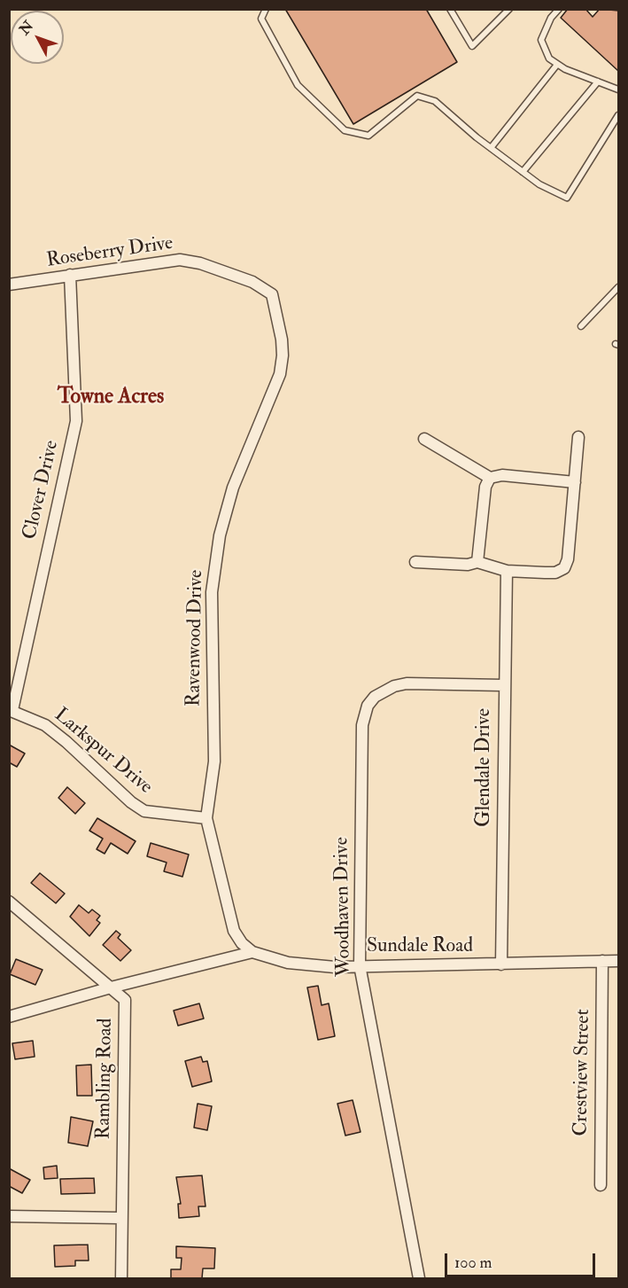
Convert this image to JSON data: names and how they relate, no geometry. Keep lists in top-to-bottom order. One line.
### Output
{"streets":{"street":["Roseberry Drive","Clover Drive","Ravenwood Drive","Larkspur Drive","Glendale Drive","Woodhaven Drive","Sundale Road","Crestview Street","Rambling Road"]},"crossings":[["Roseberry Drive","Clover Drive"],["Roseberry Drive","Ravenwood Drive"],["Clover Drive","Larkspur Drive"],["Ravenwood Drive","Larkspur Drive"],["Ravenwood Drive","Sundale Road"],["Glendale Drive","Woodhaven Drive"],["Glendale Drive","Sundale Road"],["Woodhaven Drive","Sundale Road"],["Sundale Road","Crestview Street"]],"districts":["Towne Acres"],"scale_bar":"100 m","north":"top left"}
